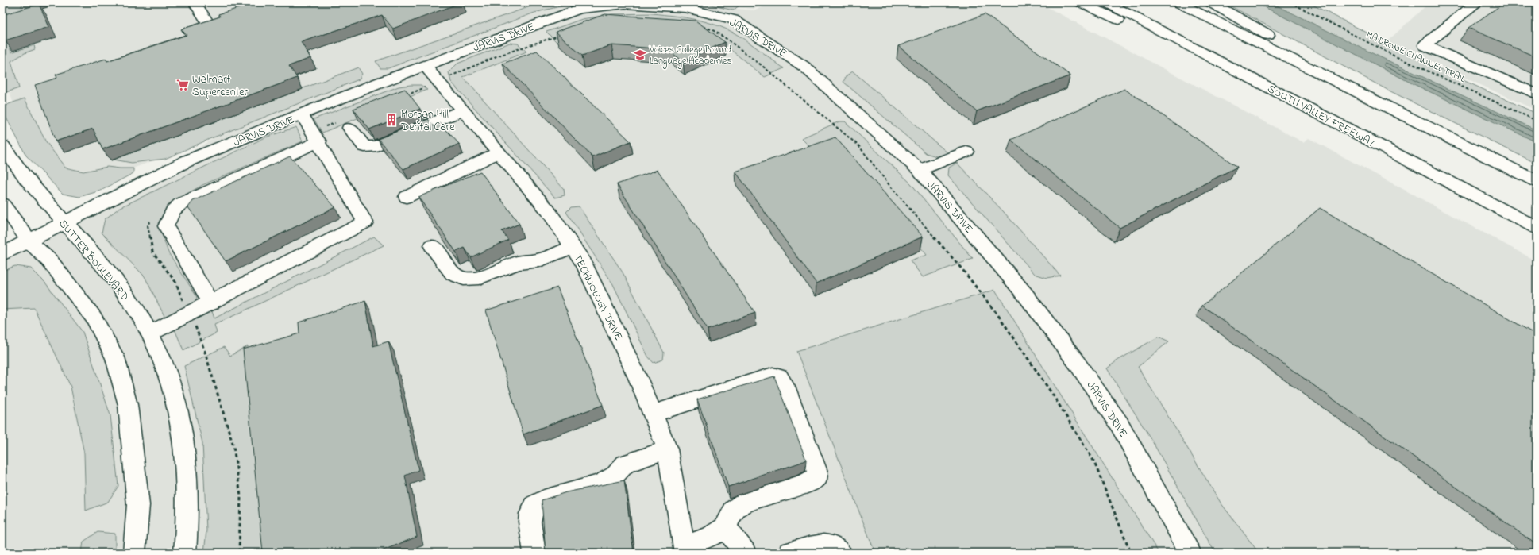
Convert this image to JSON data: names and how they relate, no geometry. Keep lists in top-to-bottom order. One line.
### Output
{"streets":{"main road":["JARVIS DRIVE","SOUTH VALLEY FREEWAY","SUTTER BOULEVARD","TECHNOLOGY DRIVE"],"path":["MADRONE CHANNEL TRAIL"]},"crossings":[["JARVIS DRIVE","SUTTER BOULEVARD"],["JARVIS DRIVE","TECHNOLOGY DRIVE"]],"places":{"school or university":["Voices College Bound Language Academies"],"supermarket":["Walmart Supercenter"],"building":["Morgan Hill Dental Care"]}}
